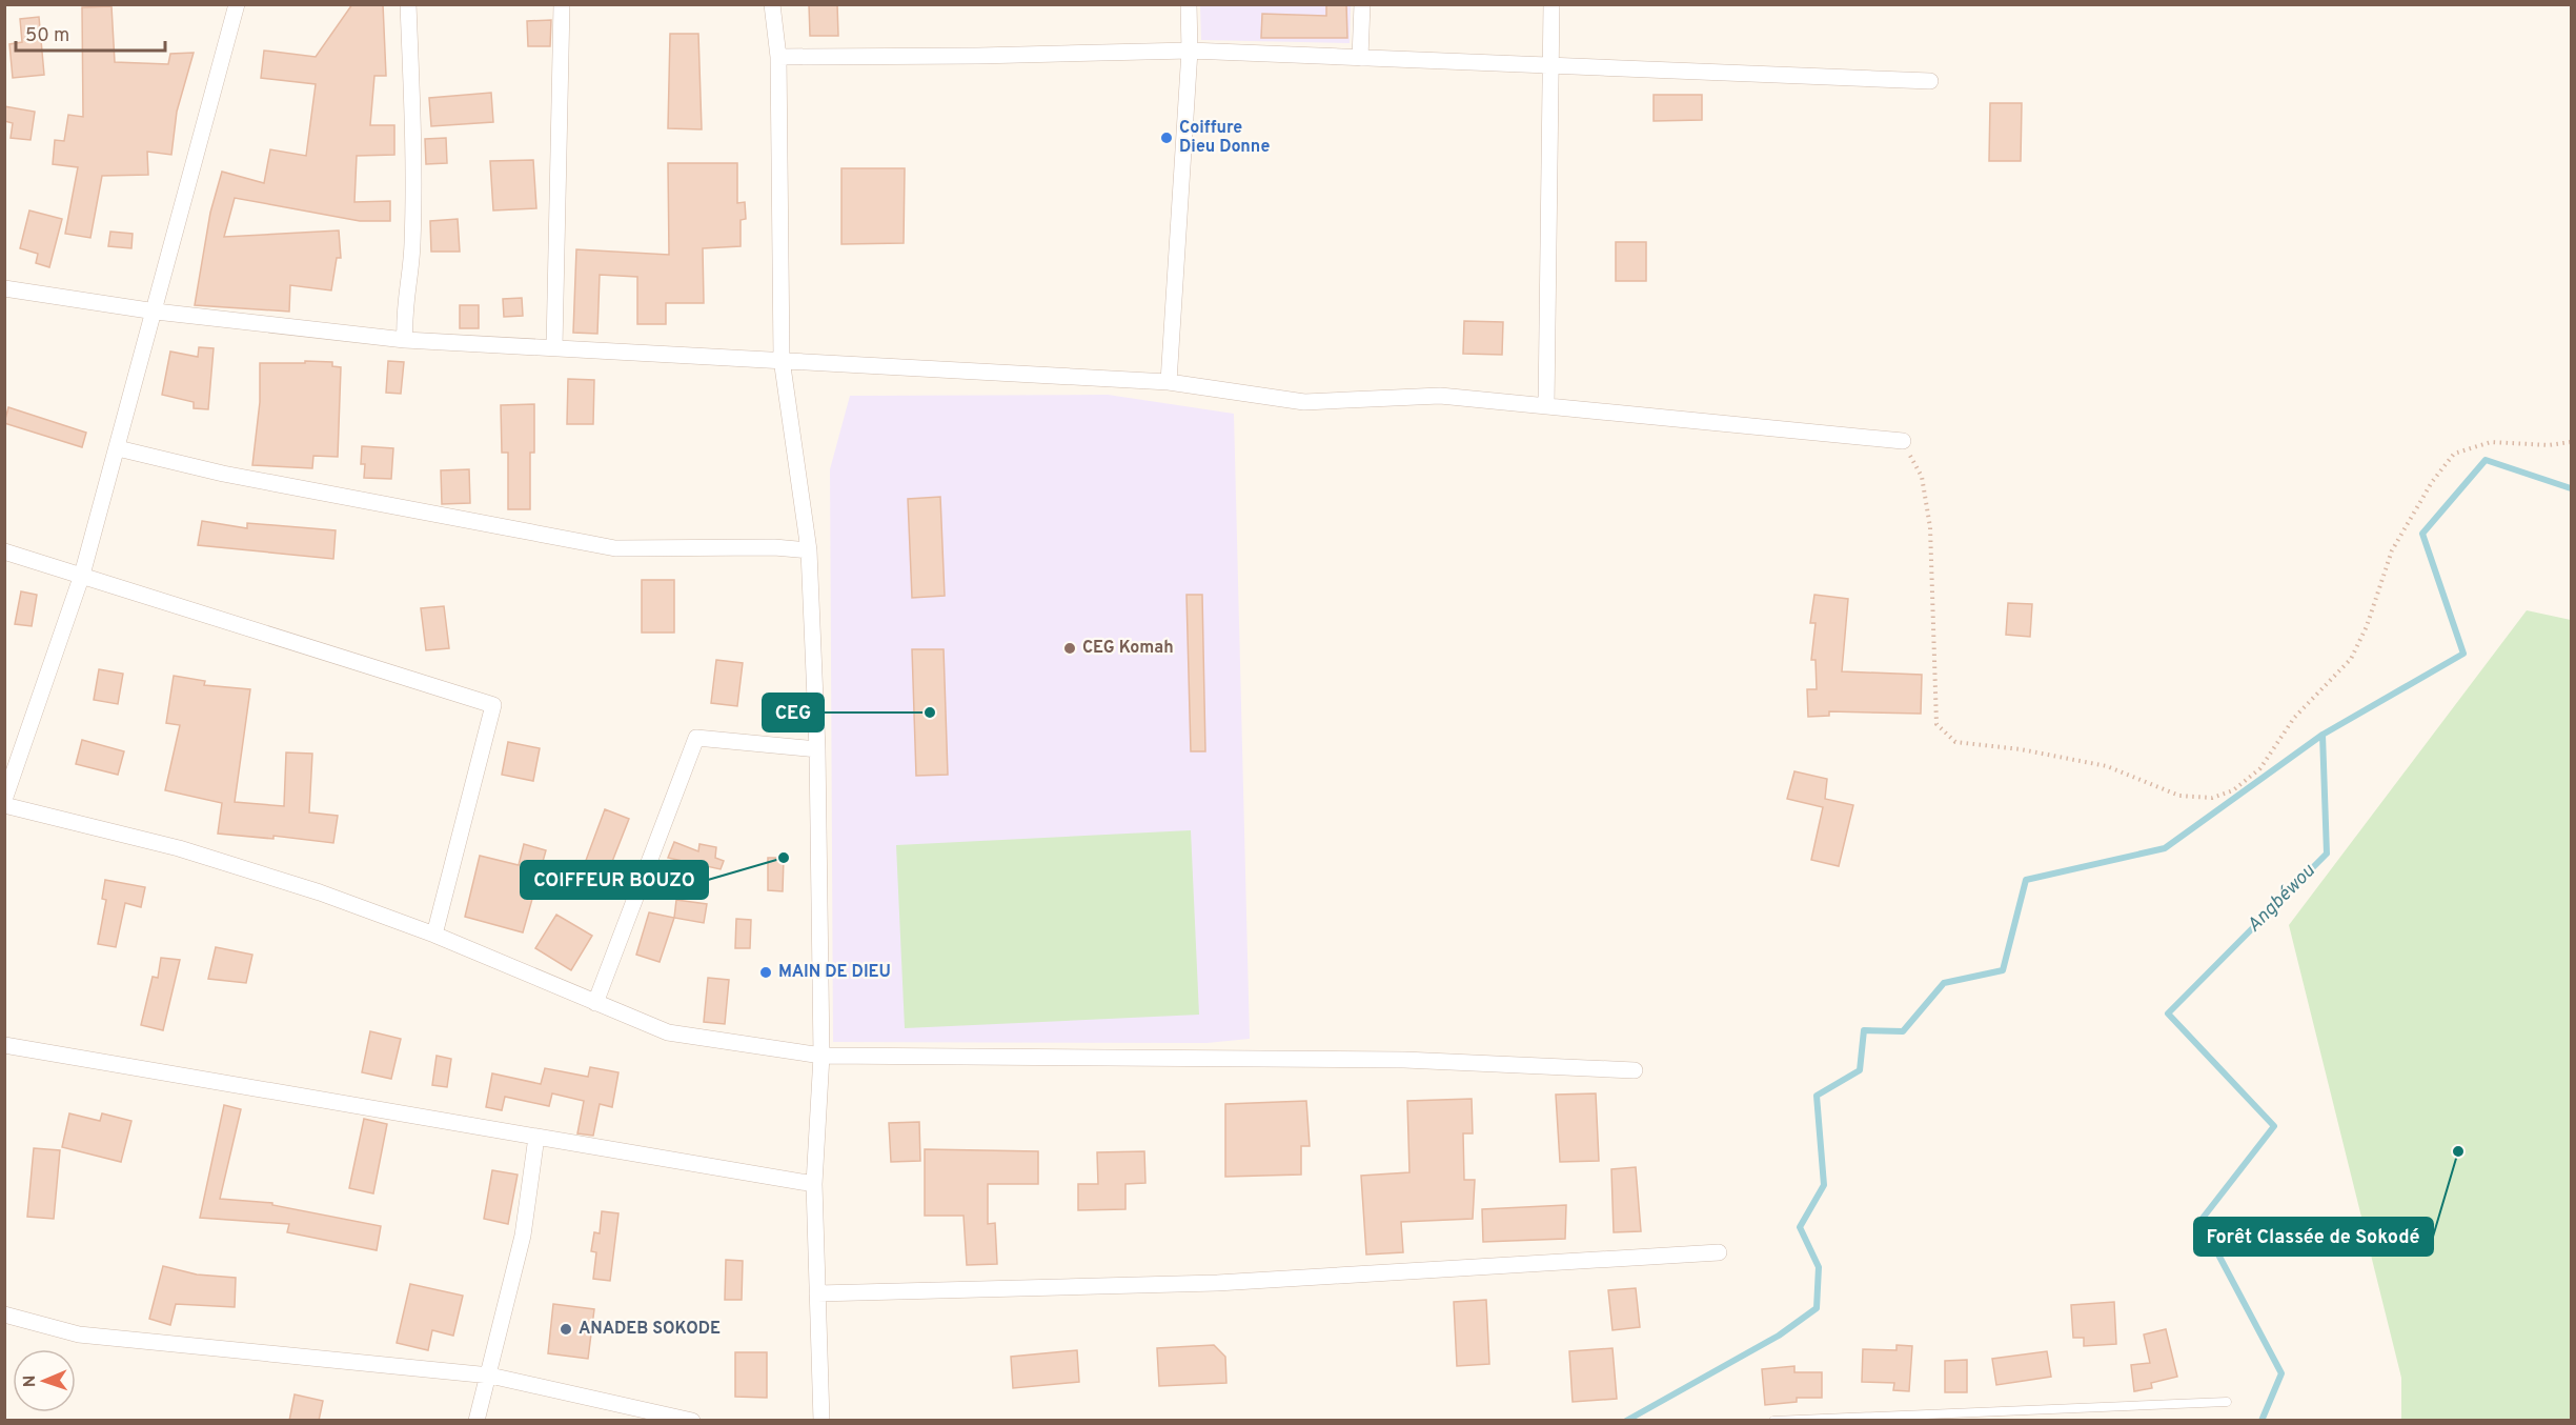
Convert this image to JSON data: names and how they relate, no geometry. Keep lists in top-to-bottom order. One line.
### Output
{"water":["Angbéwou"],"places":["Coiffure Dieu Donne","CEG Komah","CEG","COIFFEUR BOUZO","MAIN DE DIEU","Forêt Classée de Sokodé","ANADEB SOKODE"],"scale_bar":"50 m","north":"left"}
